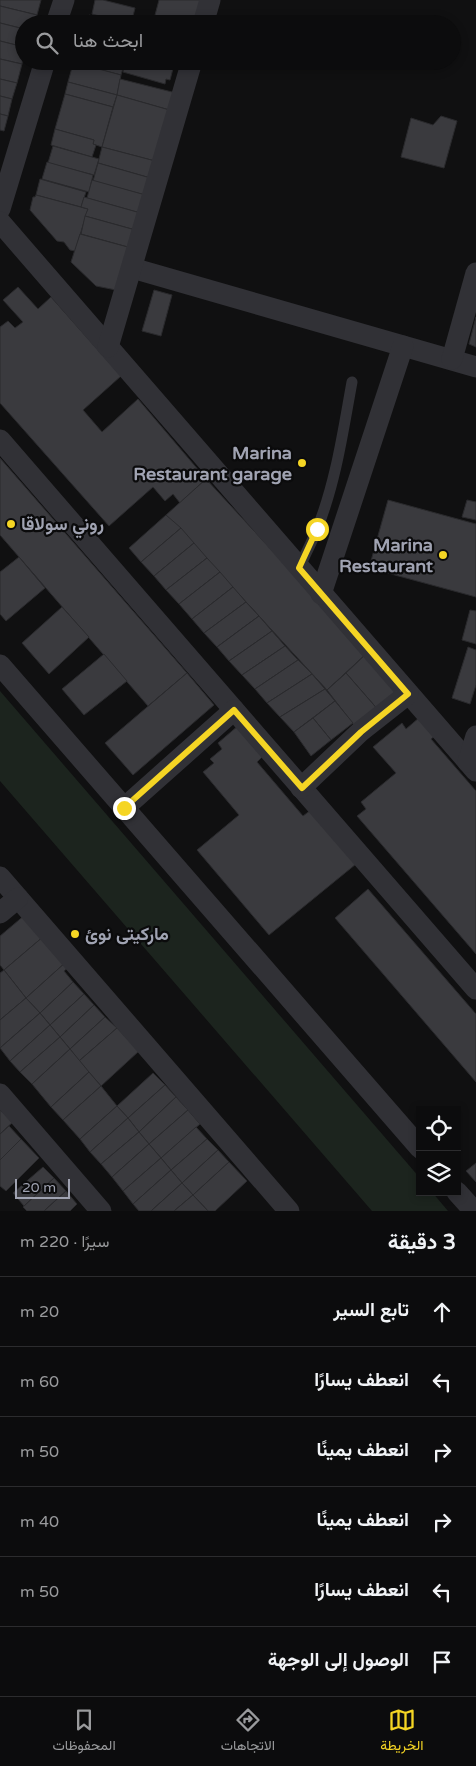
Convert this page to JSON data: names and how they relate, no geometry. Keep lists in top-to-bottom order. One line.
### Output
{"places":["Marina Restaurant garage","روني سولاقا","Marina Restaurant","مارکیتی نوئ"],"scale_bar":"20 m","page":{"search":"ابحث هنا","scale":"20 m","heading":["3 دقيقة","سيرًا · 220 m"],"list":[["تابع السير","20 m"],["انعطف يسارًا","60 m"],["انعطف يمينًا","50 m"],["انعطف يمينًا","40 m"],["انعطف يسارًا","50 m"],"الوصول إلى الوجهة"],"nav":["الخريطة","الاتجاهات","المحفوظات"]}}
